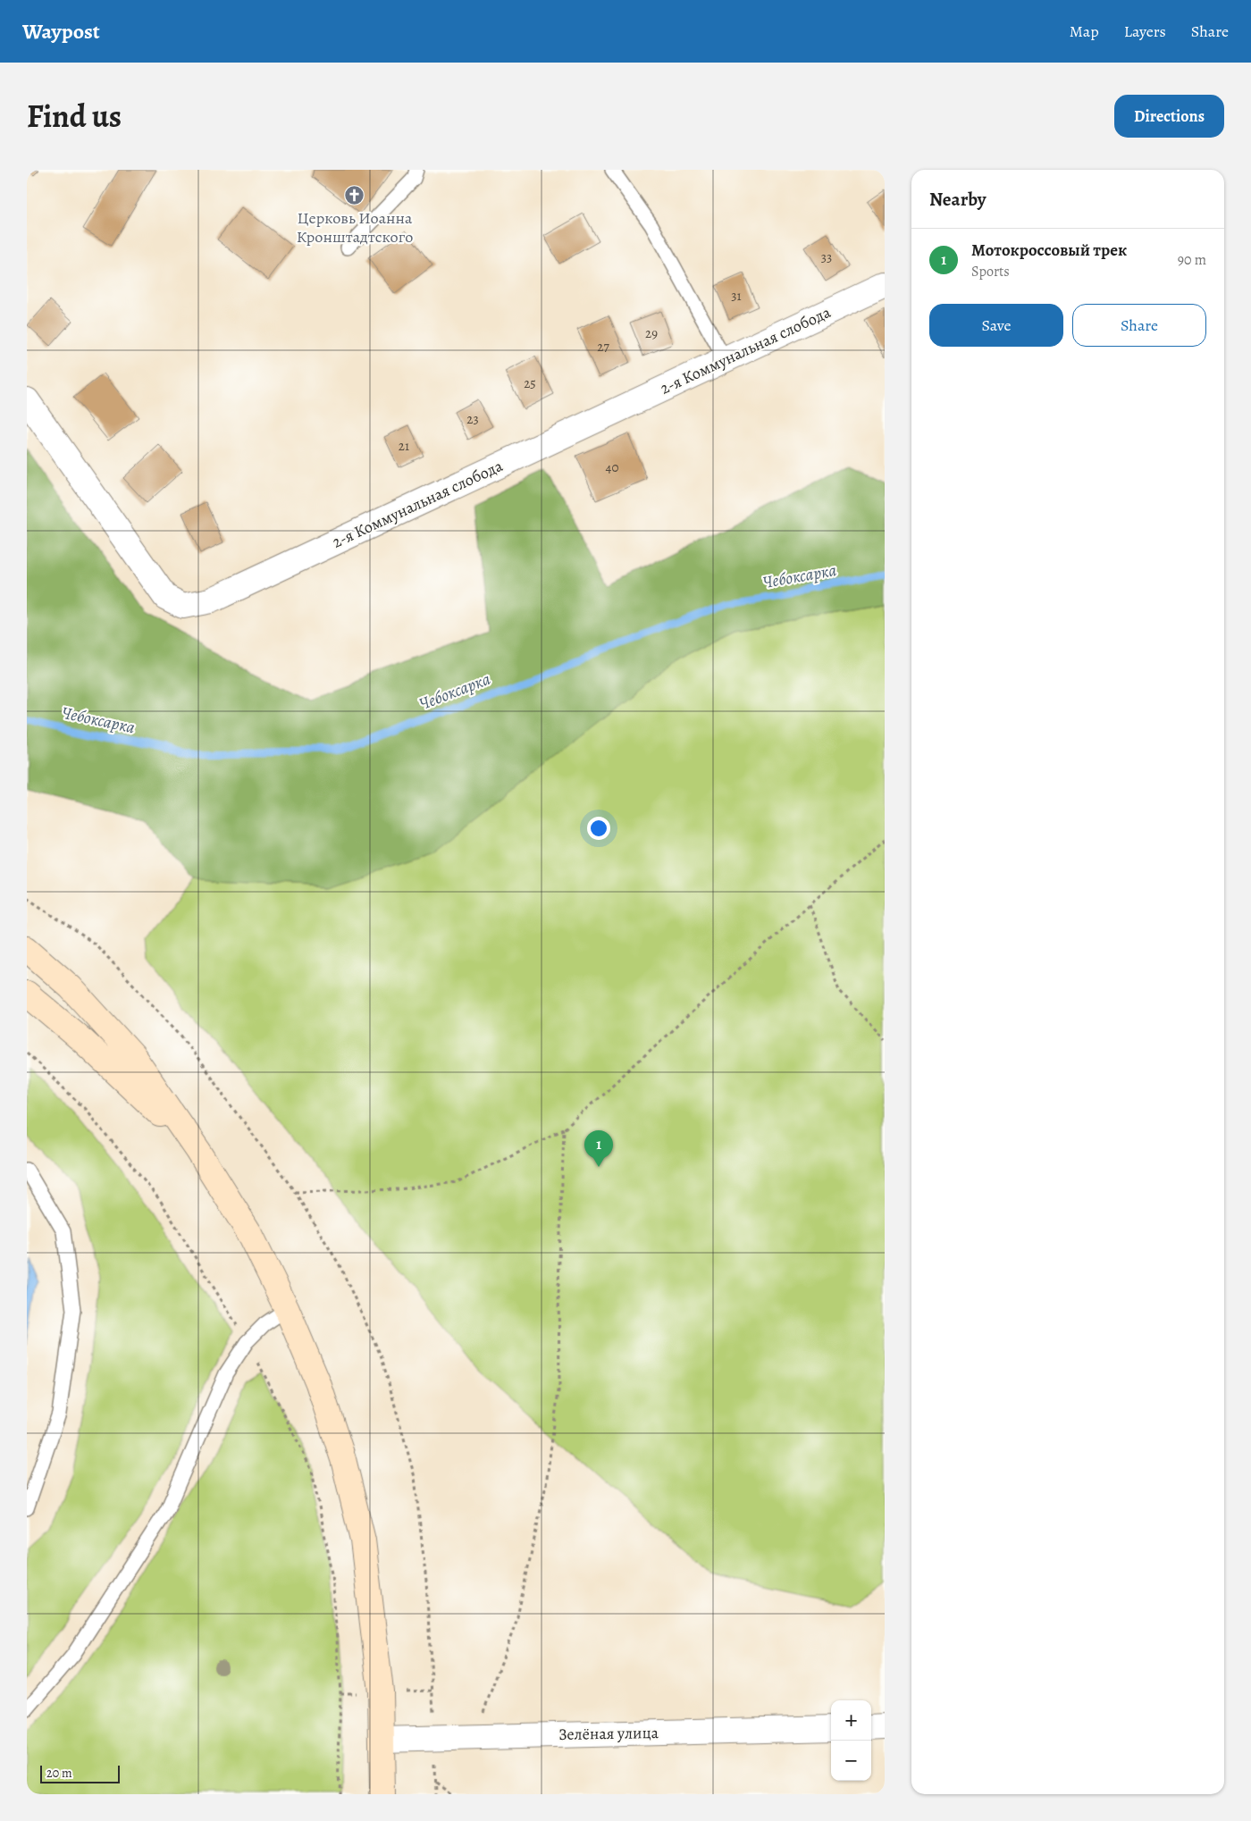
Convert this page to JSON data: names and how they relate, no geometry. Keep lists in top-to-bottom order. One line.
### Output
{"streets":{"street":["2-я Коммунальная слобода","Зелёная улица"]},"water":["Чебоксарка"],"places":{"church":["Церковь Иоанна Кронштадтского"]},"house_numbers":["33","31","29","27","25","23","21","40"],"scale_bar":"20 m","page":{"header":"Waypost","nav":["Map","Layers","Share"],"title":"Find us","buttons":["Directions",["Save","Share"]],"heading":"Nearby","list":[{"mark":"1","name":"Мотокроссовый трек","note":"Sports","value":"90 m"}],"pins":"1","map_buttons":["+","−"],"scale":"20 m"}}
